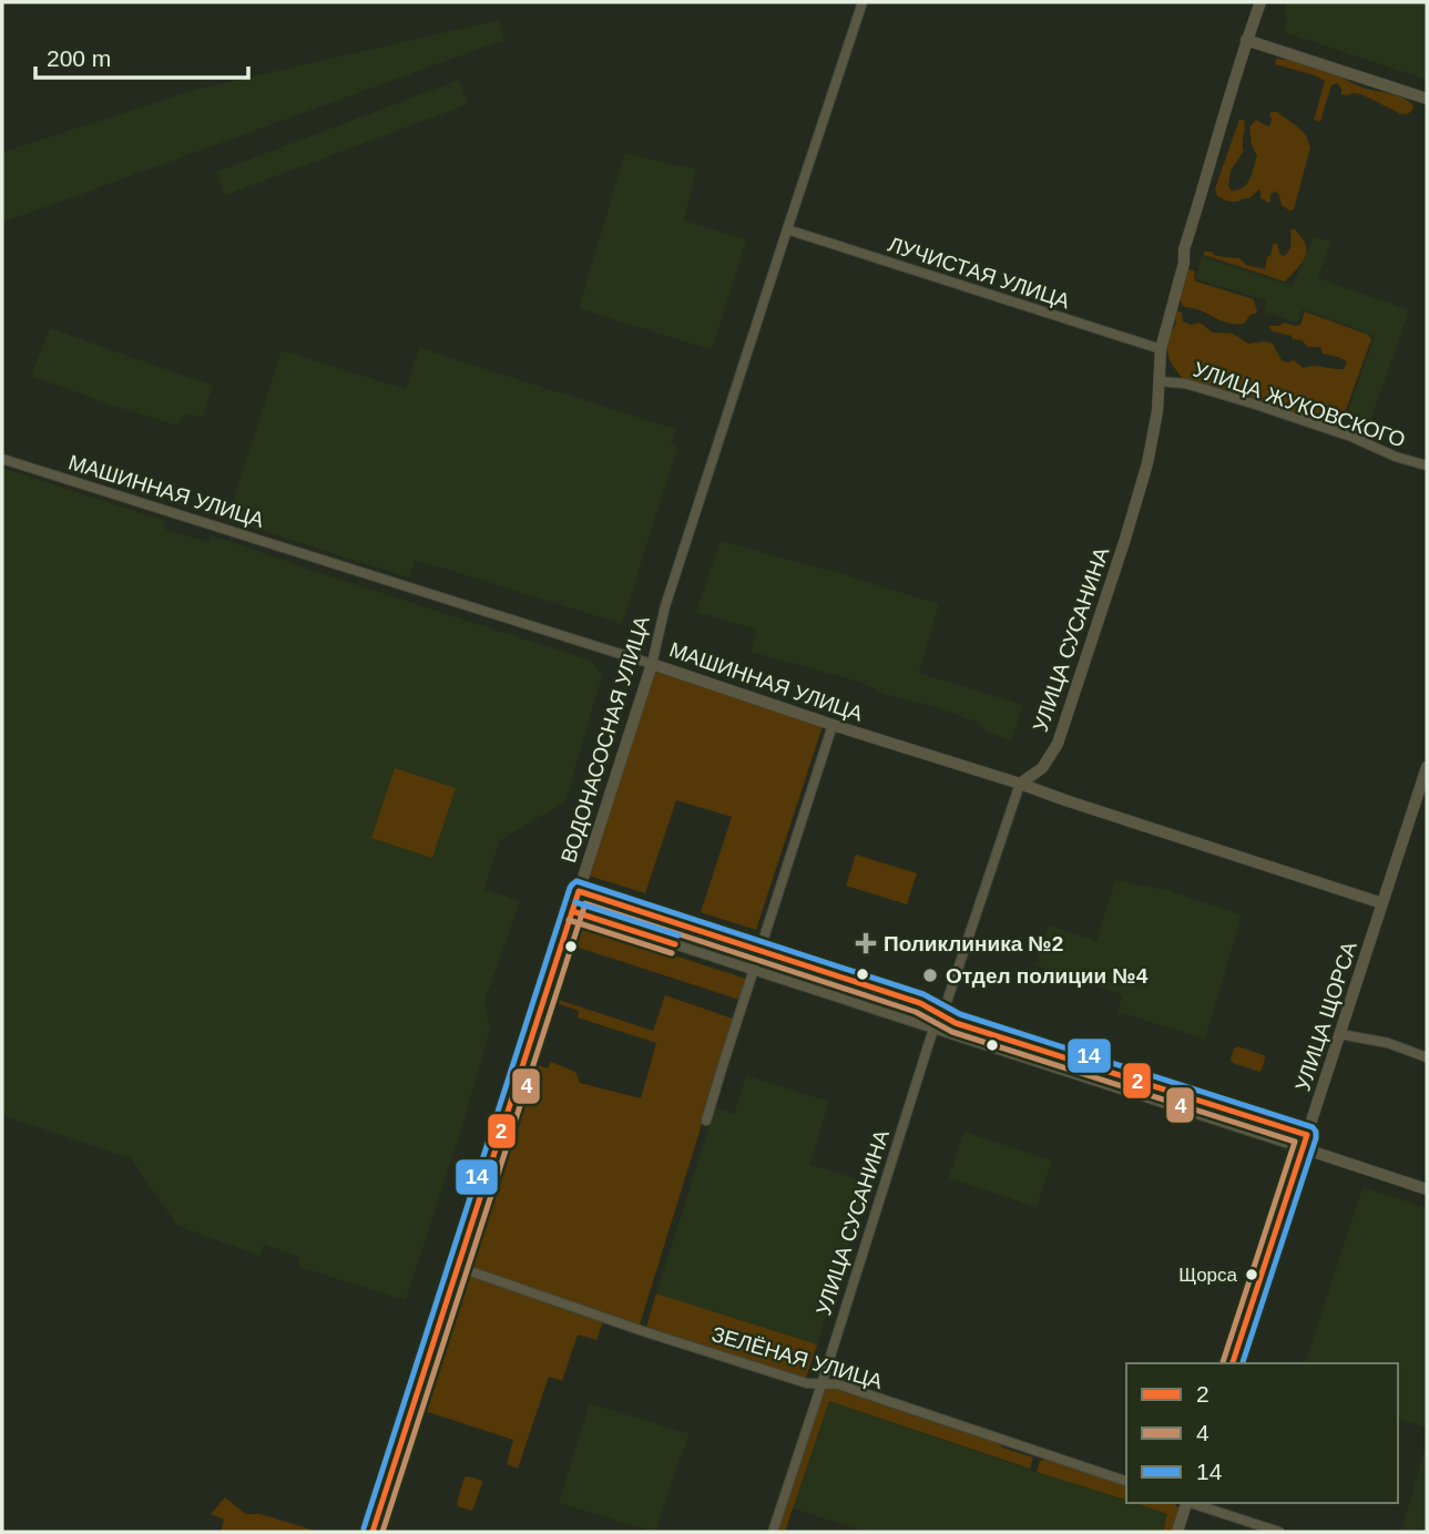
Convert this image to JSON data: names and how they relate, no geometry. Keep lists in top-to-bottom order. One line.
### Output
{"streets":{"street":["ЛУЧИСТАЯ УЛИЦА","УЛИЦА ЖУКОВСКОГО","МАШИННАЯ УЛИЦА","УЛИЦА СУСАНИНА","ВОДОНАСОСНАЯ УЛИЦА","УЛИЦА ЩОРСА","ЗЕЛЁНАЯ УЛИЦА"]},"crossings":[["ЛУЧИСТАЯ УЛИЦА","УЛИЦА СУСАНИНА"],["ЛУЧИСТАЯ УЛИЦА","ВОДОНАСОСНАЯ УЛИЦА"],["УЛИЦА ЖУКОВСКОГО","УЛИЦА СУСАНИНА"],["МАШИННАЯ УЛИЦА","УЛИЦА СУСАНИНА"],["МАШИННАЯ УЛИЦА","ВОДОНАСОСНАЯ УЛИЦА"],["МАШИННАЯ УЛИЦА","УЛИЦА ЩОРСА"],["УЛИЦА СУСАНИНА","ЗЕЛЁНАЯ УЛИЦА"],["ВОДОНАСОСНАЯ УЛИЦА","ЗЕЛЁНАЯ УЛИЦА"]],"places":{"health":["Поликлиника №2"],"other":["Отдел полиции №4","Щорса"]},"lines":["transit line 14","transit line 2","transit line 4"],"legend":["2","4","14"],"scale_bar":"200 m"}
